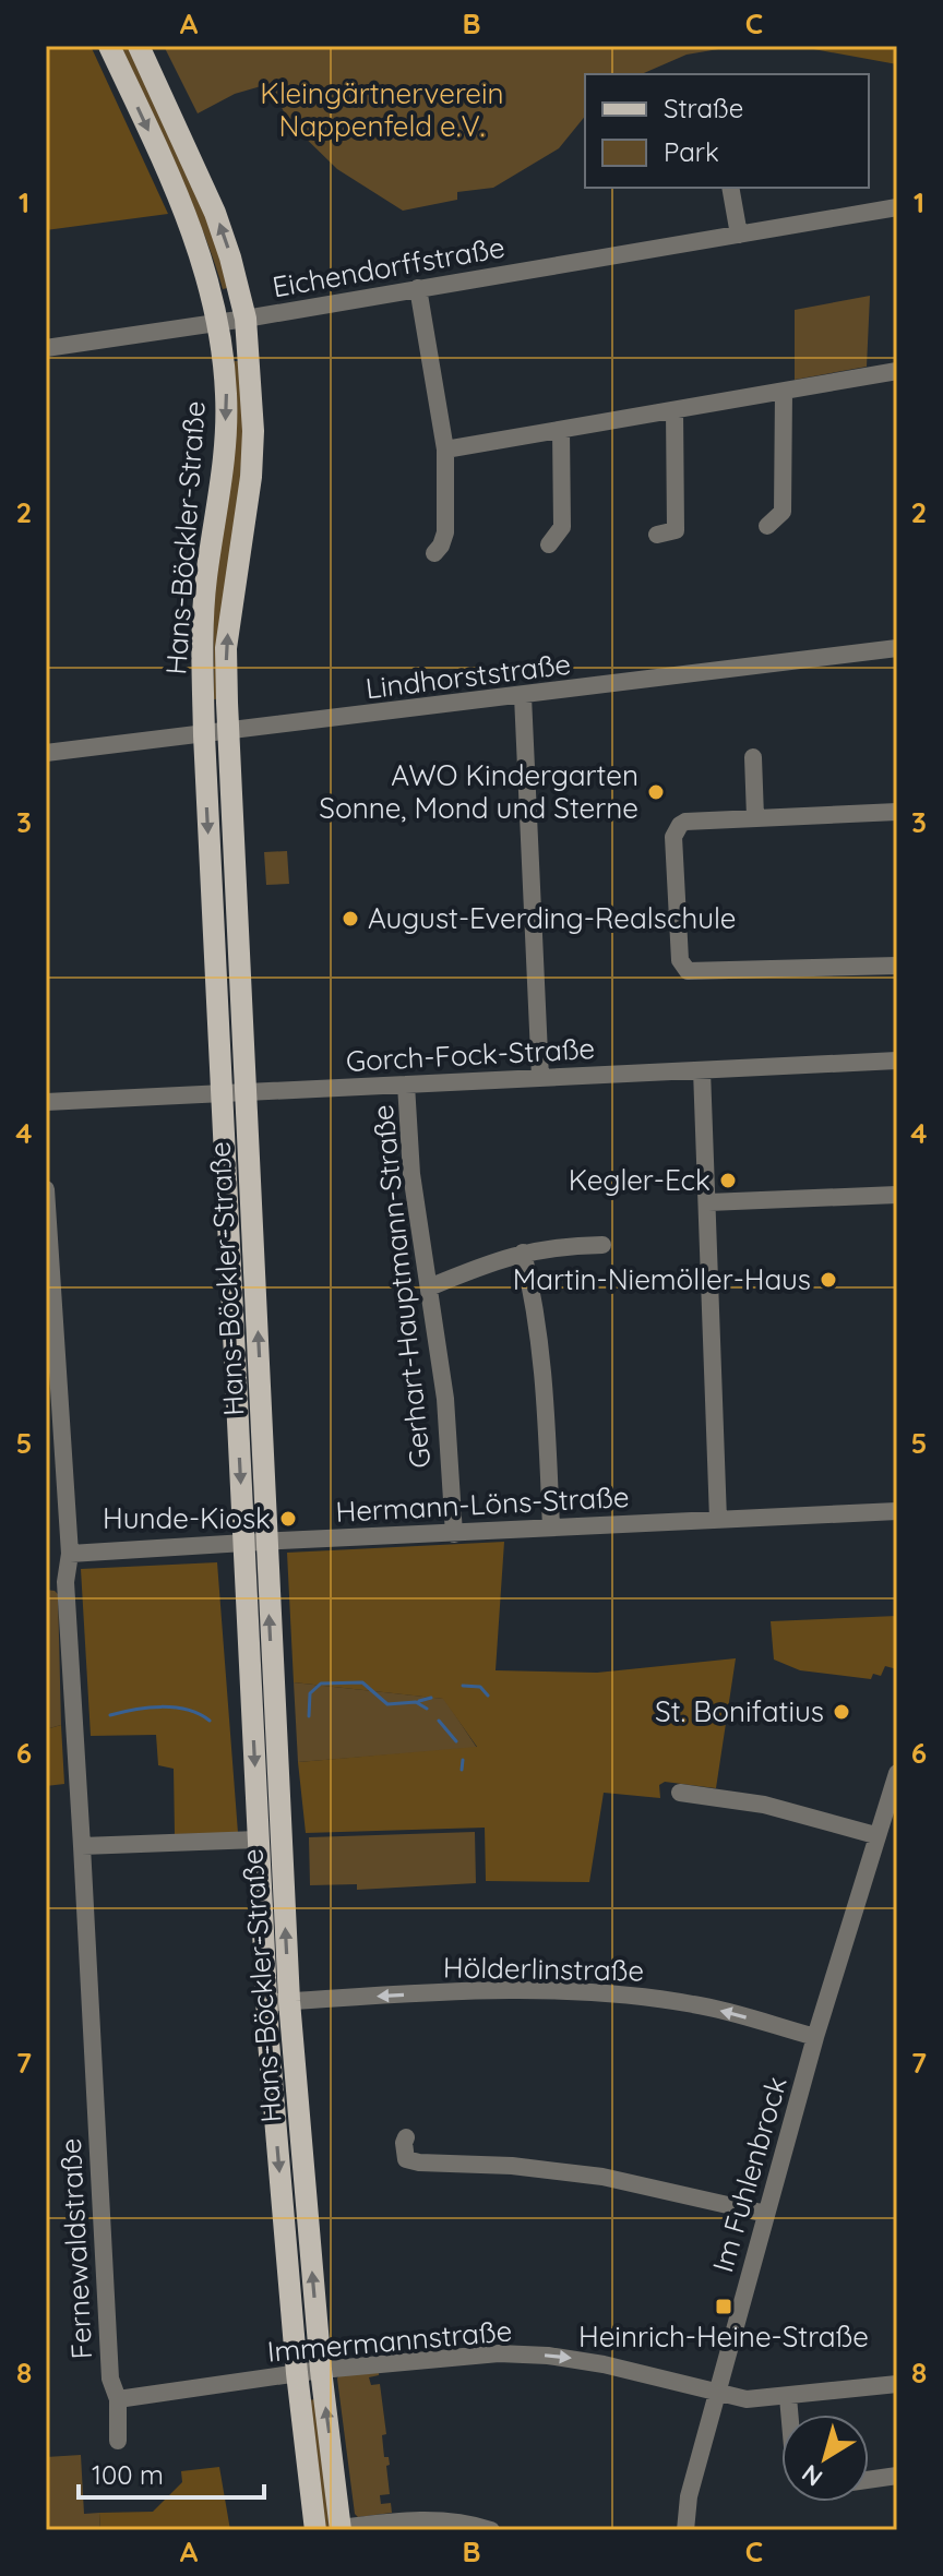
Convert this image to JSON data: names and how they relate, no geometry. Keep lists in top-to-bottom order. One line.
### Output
{"streets":{"main road":["Hans-Böckler-Straße"],"street":["Eichendorffstraße","Lindhorststraße","Gorch-Fock-Straße","Gerhart-Hauptmann-Straße","Hermann-Löns-Straße","Hölderlinstraße","Im Fuhlenbrock","Fernewaldstraße","Immermannstraße"]},"crossings":[["Eichendorffstraße","Hans-Böckler-Straße"],["Hans-Böckler-Straße","Lindhorststraße"],["Hans-Böckler-Straße","Gorch-Fock-Straße"],["Hans-Böckler-Straße","Hermann-Löns-Straße"],["Hans-Böckler-Straße","Hölderlinstraße"],["Hans-Böckler-Straße","Fernewaldstraße"],["Hans-Böckler-Straße","Immermannstraße"],["Gorch-Fock-Straße","Gerhart-Hauptmann-Straße"],["Gerhart-Hauptmann-Straße","Hermann-Löns-Straße"],["Hermann-Löns-Straße","Fernewaldstraße"],["Hölderlinstraße","Im Fuhlenbrock"],["Im Fuhlenbrock","Immermannstraße"],["Fernewaldstraße","Immermannstraße"]],"one_way":["Hölderlinstraße","Immermannstraße"],"parks":["Kleingärtnerverein Nappenfeld e.V."],"places":{"other":["AWO Kindergarten Sonne, Mond und Sterne","August-Everding-Realschule","Kegler-Eck","Martin-Niemöller-Haus","Hunde-Kiosk","St. Bonifatius"],"transit":["Heinrich-Heine-Straße"]},"legend":["Straße","Park"],"scale_bar":"100 m","north":"bottom left","grid":{"columns":["A","B","C"],"rows":["1","2","3","4","5","6","7","8"]}}
